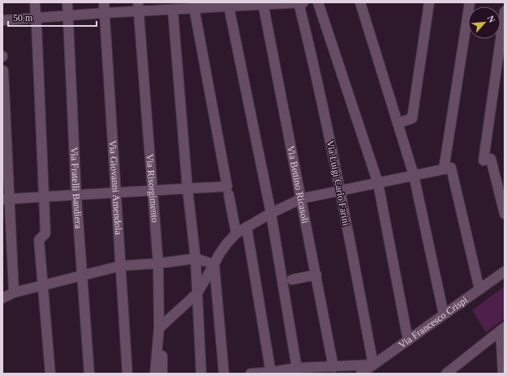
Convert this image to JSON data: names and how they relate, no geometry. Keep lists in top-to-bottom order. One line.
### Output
{"streets":{"street":["Via Luigi Carlo Farini","Via Bettino Ricasoli","Via Fratelli Bandiera","Via Giovanni Amendola","Via Risorgimento","Via Francesco Crispi"]},"crossings":[["Via Luigi Carlo Farini","Via Francesco Crispi"]],"scale_bar":"50 m","north":"top right"}
